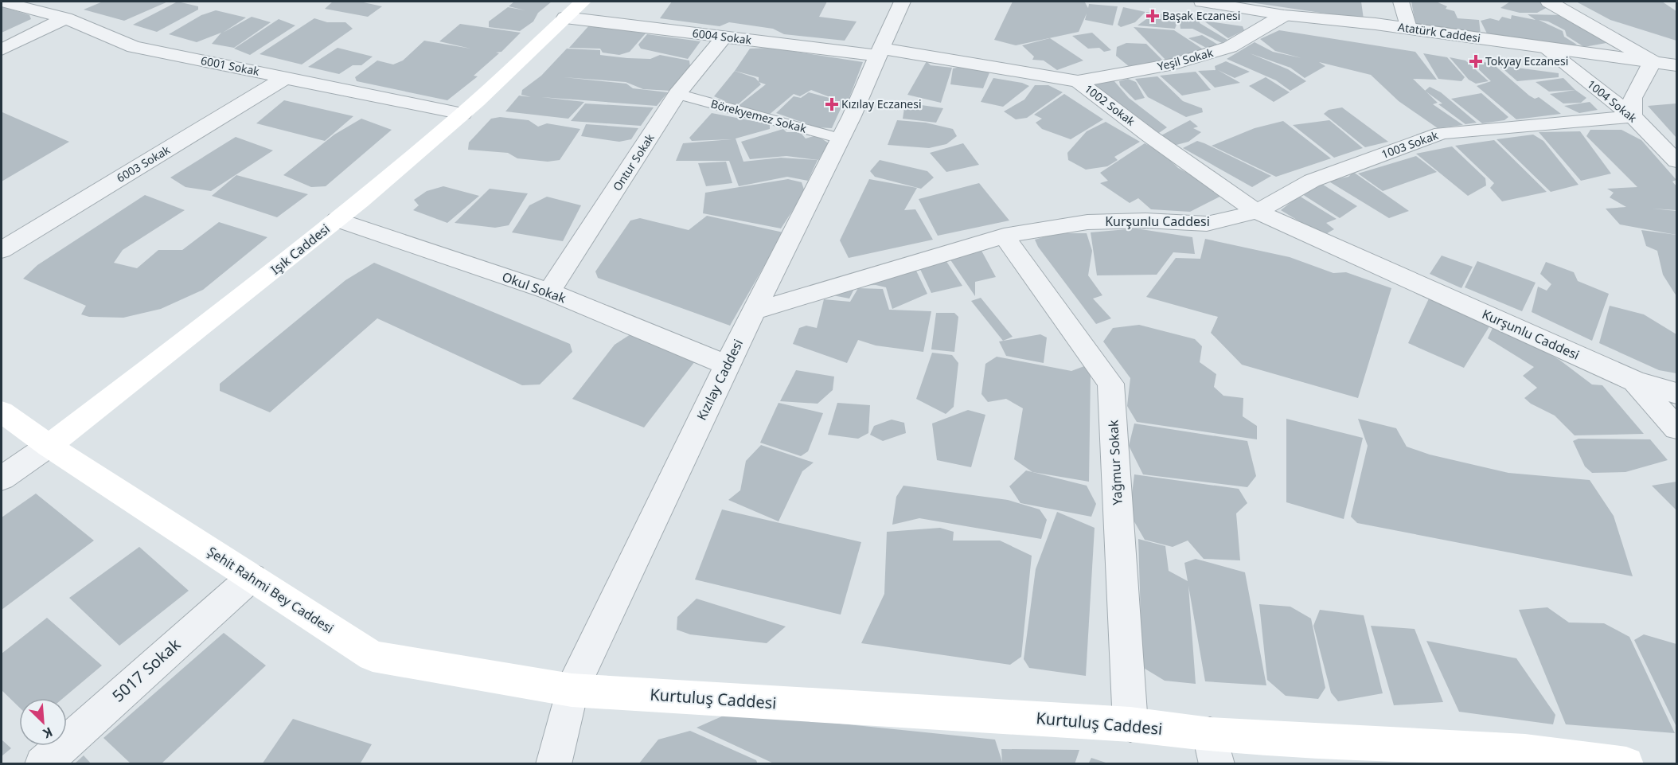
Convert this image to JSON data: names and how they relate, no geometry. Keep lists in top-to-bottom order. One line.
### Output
{"streets":{"main road":["Işık Caddesi","Şehit Rahmi Bey Caddesi","Kurtuluş Caddesi"],"street":["Atatürk Caddesi","6004 Sokak","Yeşil Sokak","6001 Sokak","1004 Sokak","1002 Sokak","1003 Sokak","Ontur Sokak","6003 Sokak","Kurşunlu Caddesi","Okul Sokak","Kızılay Caddesi","Yağmur Sokak","5017 Sokak"],"lane":["Börekyemez Sokak"]},"crossings":[["Atatürk Caddesi","Yeşil Sokak"],["Atatürk Caddesi","1004 Sokak"],["6004 Sokak","1002 Sokak"],["6004 Sokak","Ontur Sokak"],["6004 Sokak","Işık Caddesi"],["6004 Sokak","Kızılay Caddesi"],["Yeşil Sokak","1002 Sokak"],["6001 Sokak","6003 Sokak"],["6001 Sokak","Işık Caddesi"],["1004 Sokak","1003 Sokak"],["1002 Sokak","1003 Sokak"],["1002 Sokak","Kurşunlu Caddesi"],["1002 Sokak","Kızılay Caddesi"],["Börekyemez Sokak","Ontur Sokak"],["Börekyemez Sokak","Kızılay Caddesi"],["1003 Sokak","Kurşunlu Caddesi"],["Ontur Sokak","Okul Sokak"],["Kurşunlu Caddesi","Kızılay Caddesi"],["Kurşunlu Caddesi","Yağmur Sokak"],["Işık Caddesi","Okul Sokak"],["Işık Caddesi","Şehit Rahmi Bey Caddesi"],["Okul Sokak","Kızılay Caddesi"],["Kızılay Caddesi","Şehit Rahmi Bey Caddesi"],["Kızılay Caddesi","Kurtuluş Caddesi"],["Yağmur Sokak","Kurtuluş Caddesi"],["Şehit Rahmi Bey Caddesi","5017 Sokak"],["Şehit Rahmi Bey Caddesi","Kurtuluş Caddesi"]],"places":{"health":["Başak Eczanesi","Tokyay Eczanesi","Kızılay Eczanesi"]},"north":"bottom right"}
